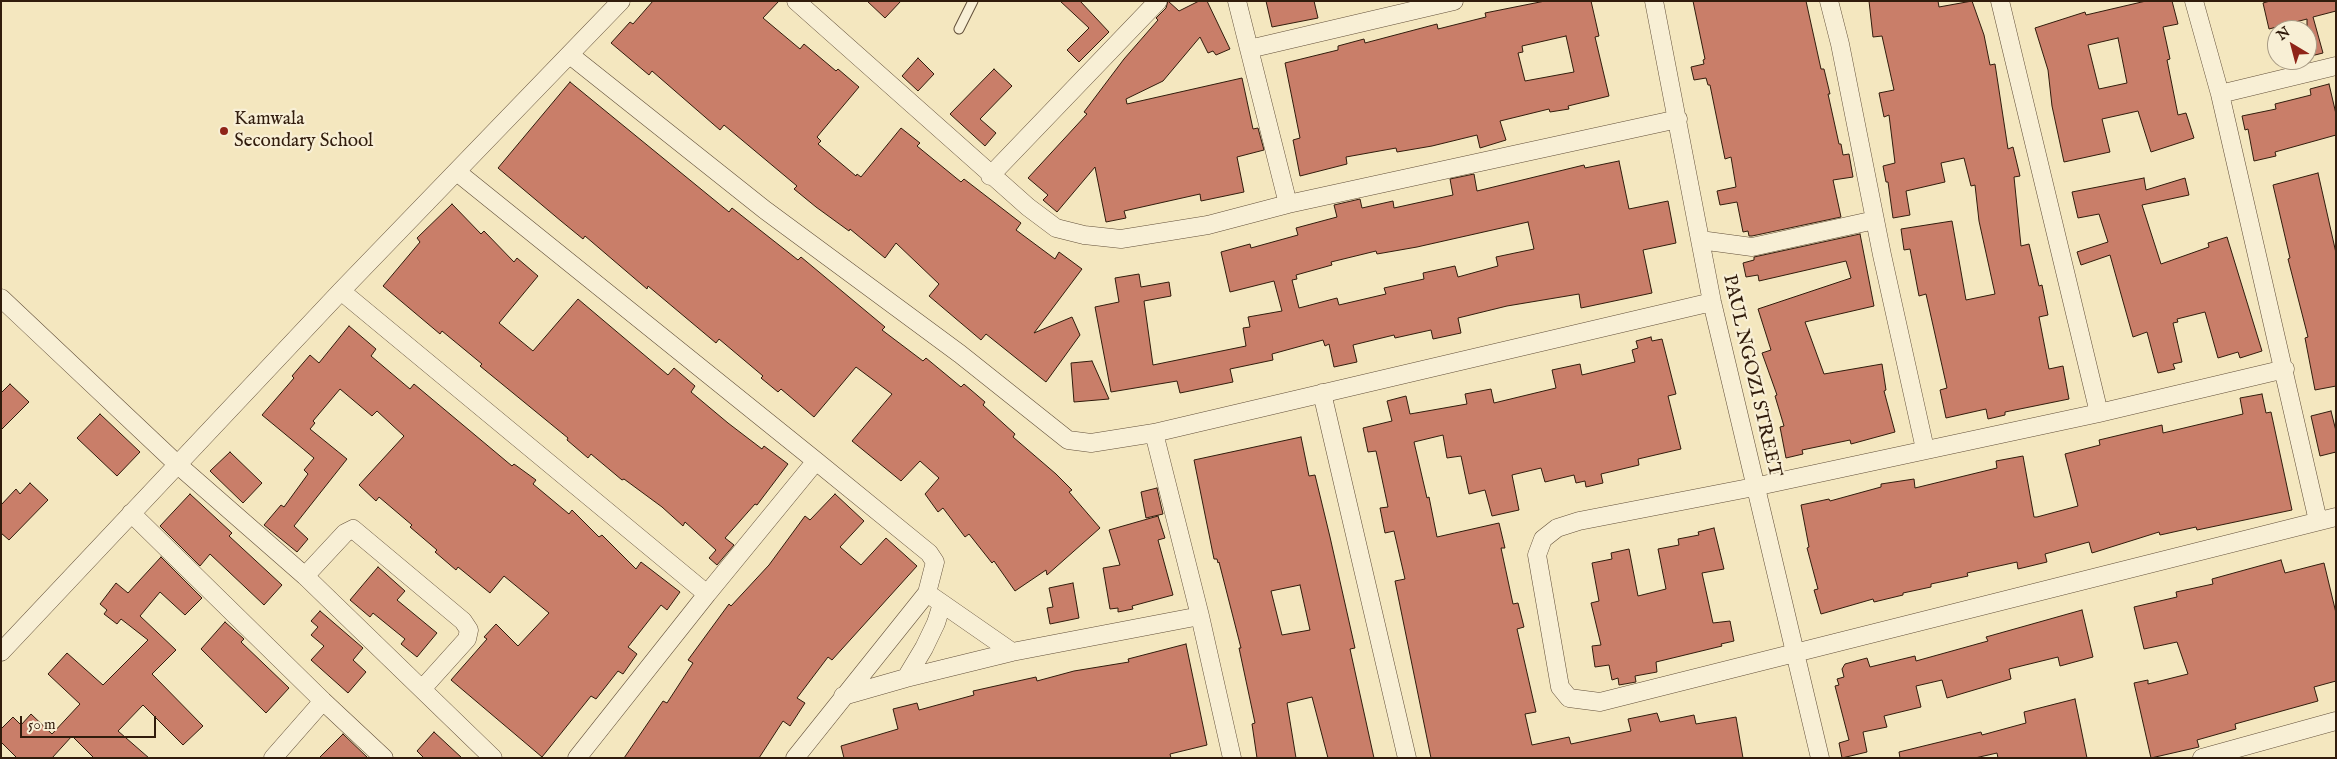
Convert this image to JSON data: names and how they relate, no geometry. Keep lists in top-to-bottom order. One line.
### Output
{"streets":{"street":["PAUL NGOZI STREET"]},"places":["Kamwala Secondary School"],"scale_bar":"50 m","north":"top left"}
